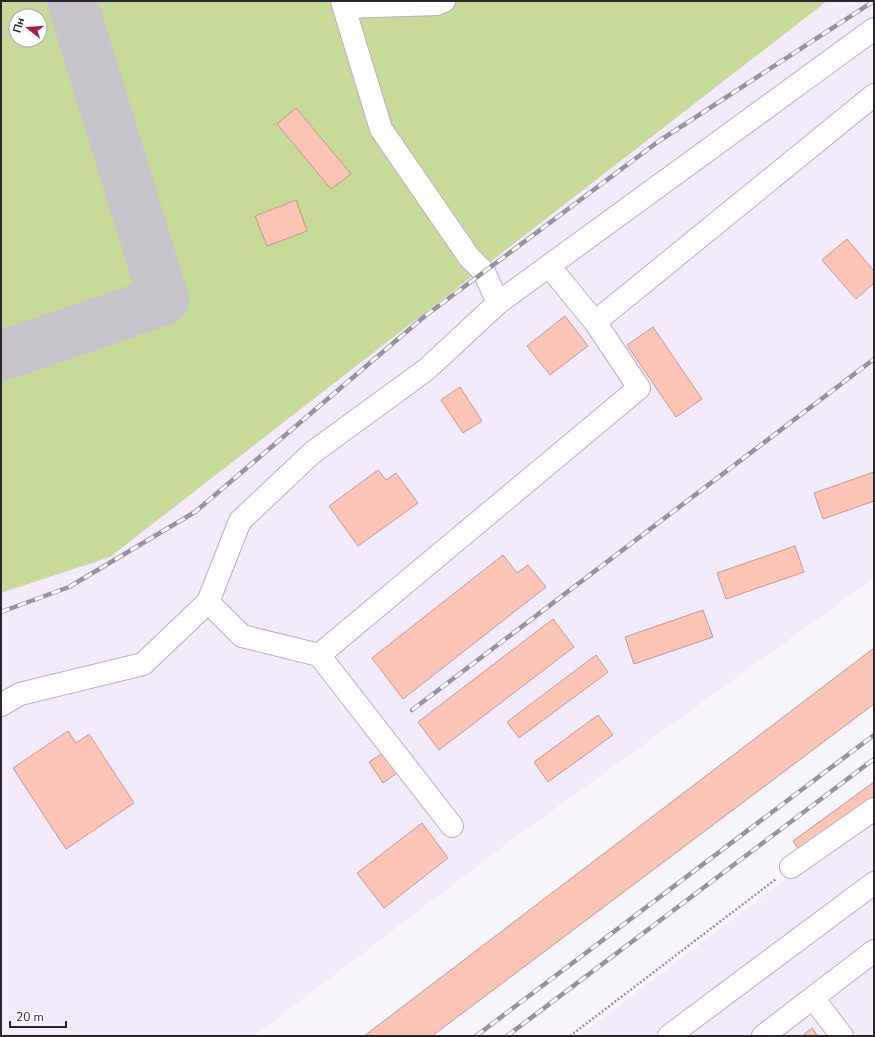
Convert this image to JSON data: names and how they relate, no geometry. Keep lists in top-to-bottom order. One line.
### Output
{"scale_bar":"20 m","north":"left"}
